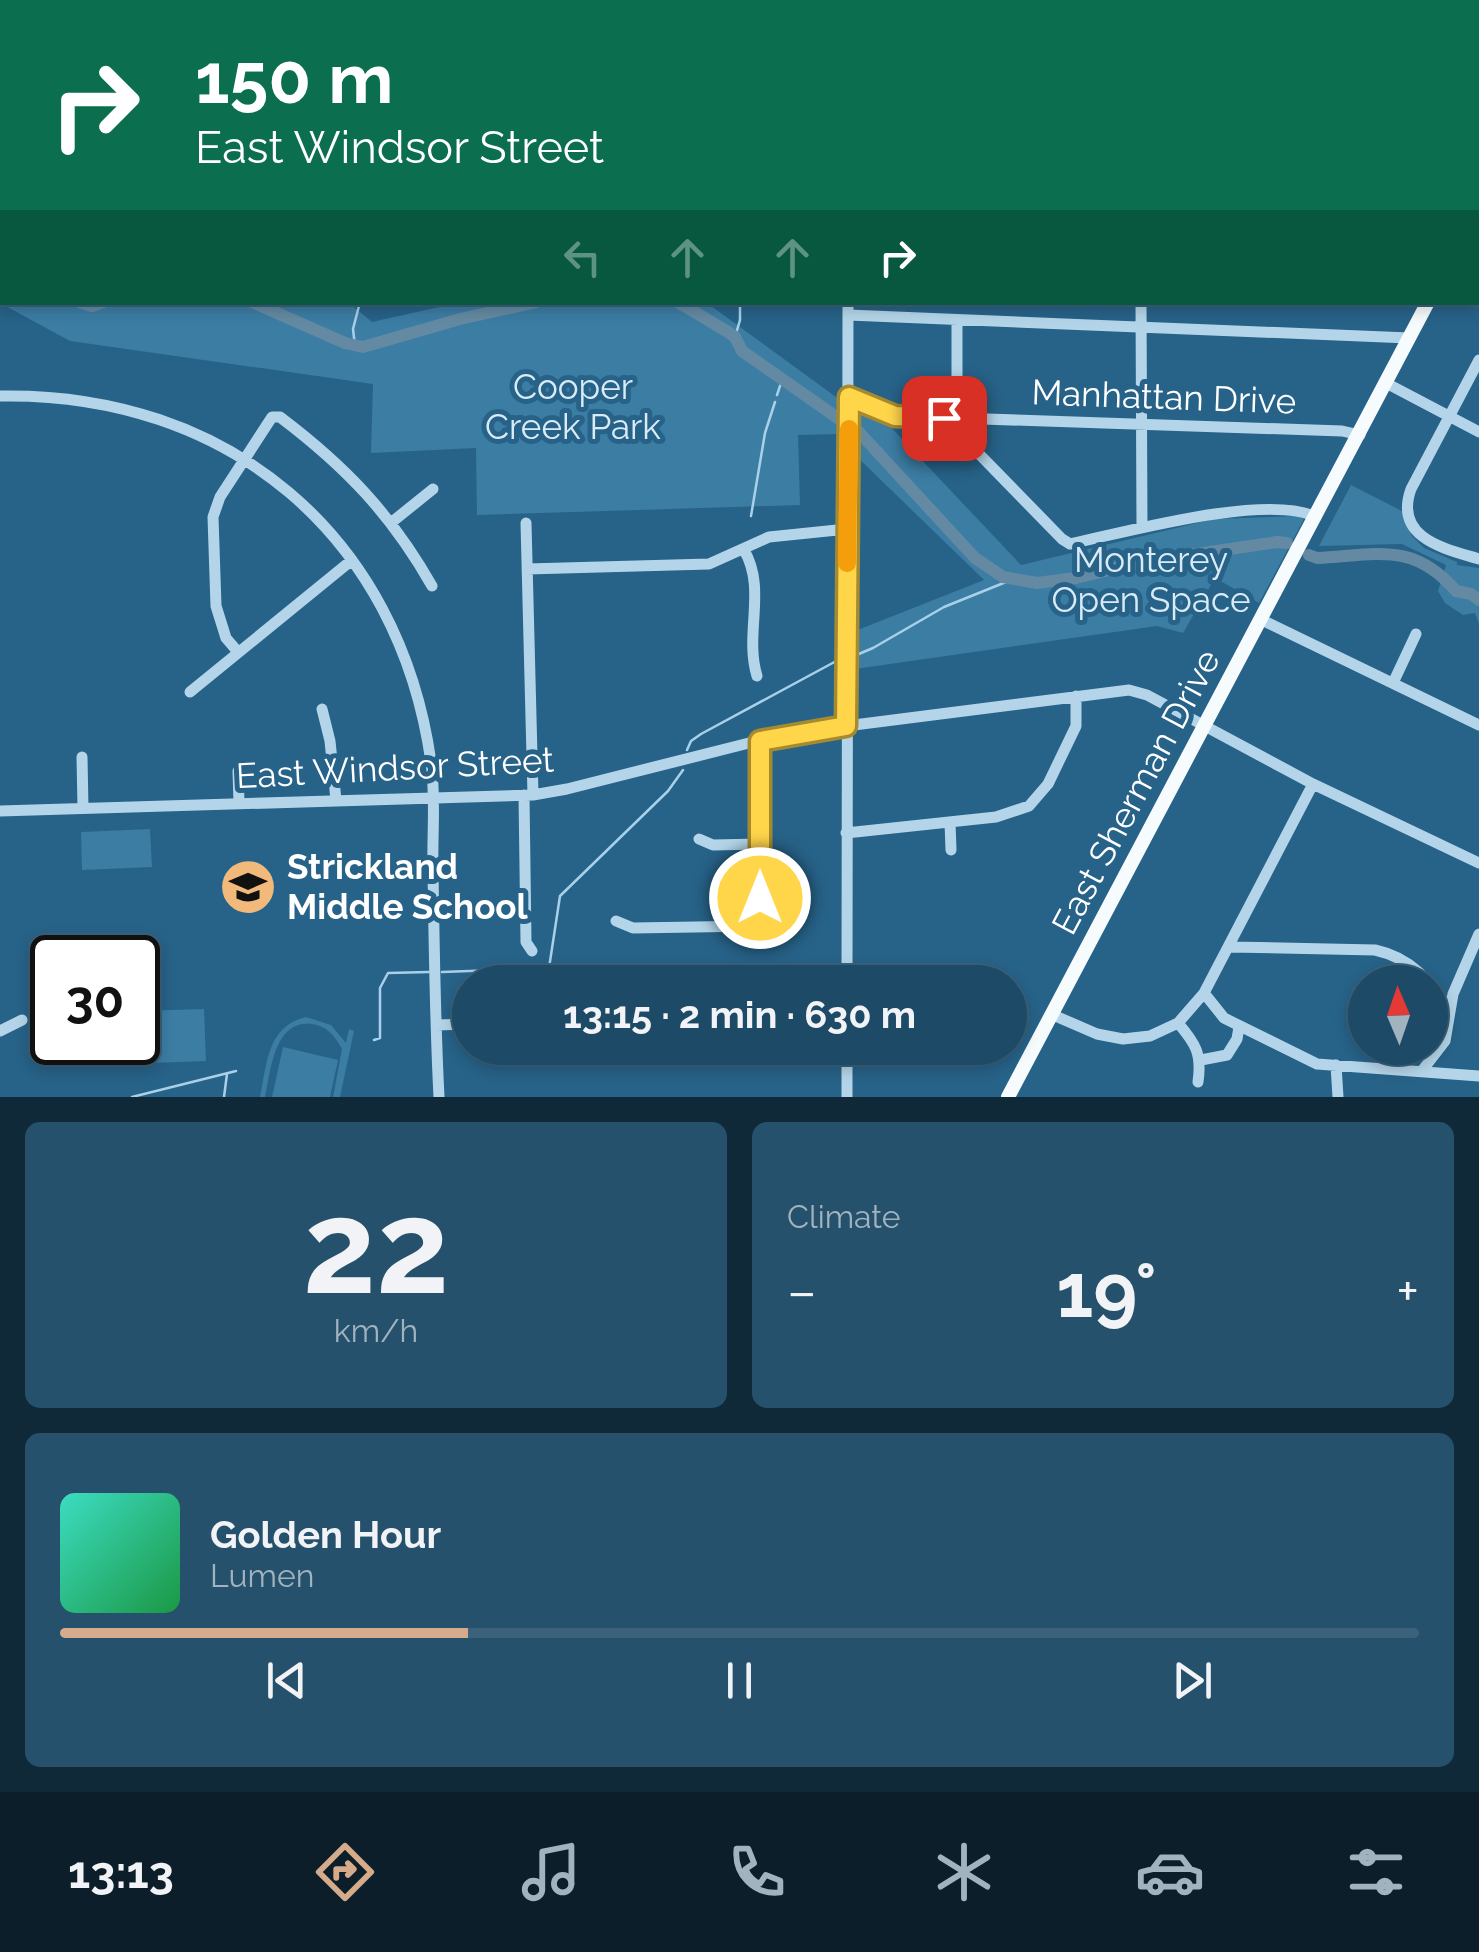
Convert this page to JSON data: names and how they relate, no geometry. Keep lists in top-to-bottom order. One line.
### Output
{"streets":{"main road":["East Sherman Drive"],"street":["Manhattan Drive","East Windsor Street"]},"crossings":[["Manhattan Drive","East Sherman Drive"],["East Windsor Street","East Sherman Drive"]],"parks":["Cooper Creek Park","Monterey Open Space"],"places":{"school or university":["Strickland Middle School"]},"north":"top","page":{"turn":["150 m","East Windsor Street"],"limit":"30","trip":"13:15 · 2 min · 630 m","tile":[["22","km/h"],"Climate"],"heat":["−","19°","+"],"song":["Golden Hour","Lumen"],"tabs":"13:13"}}
